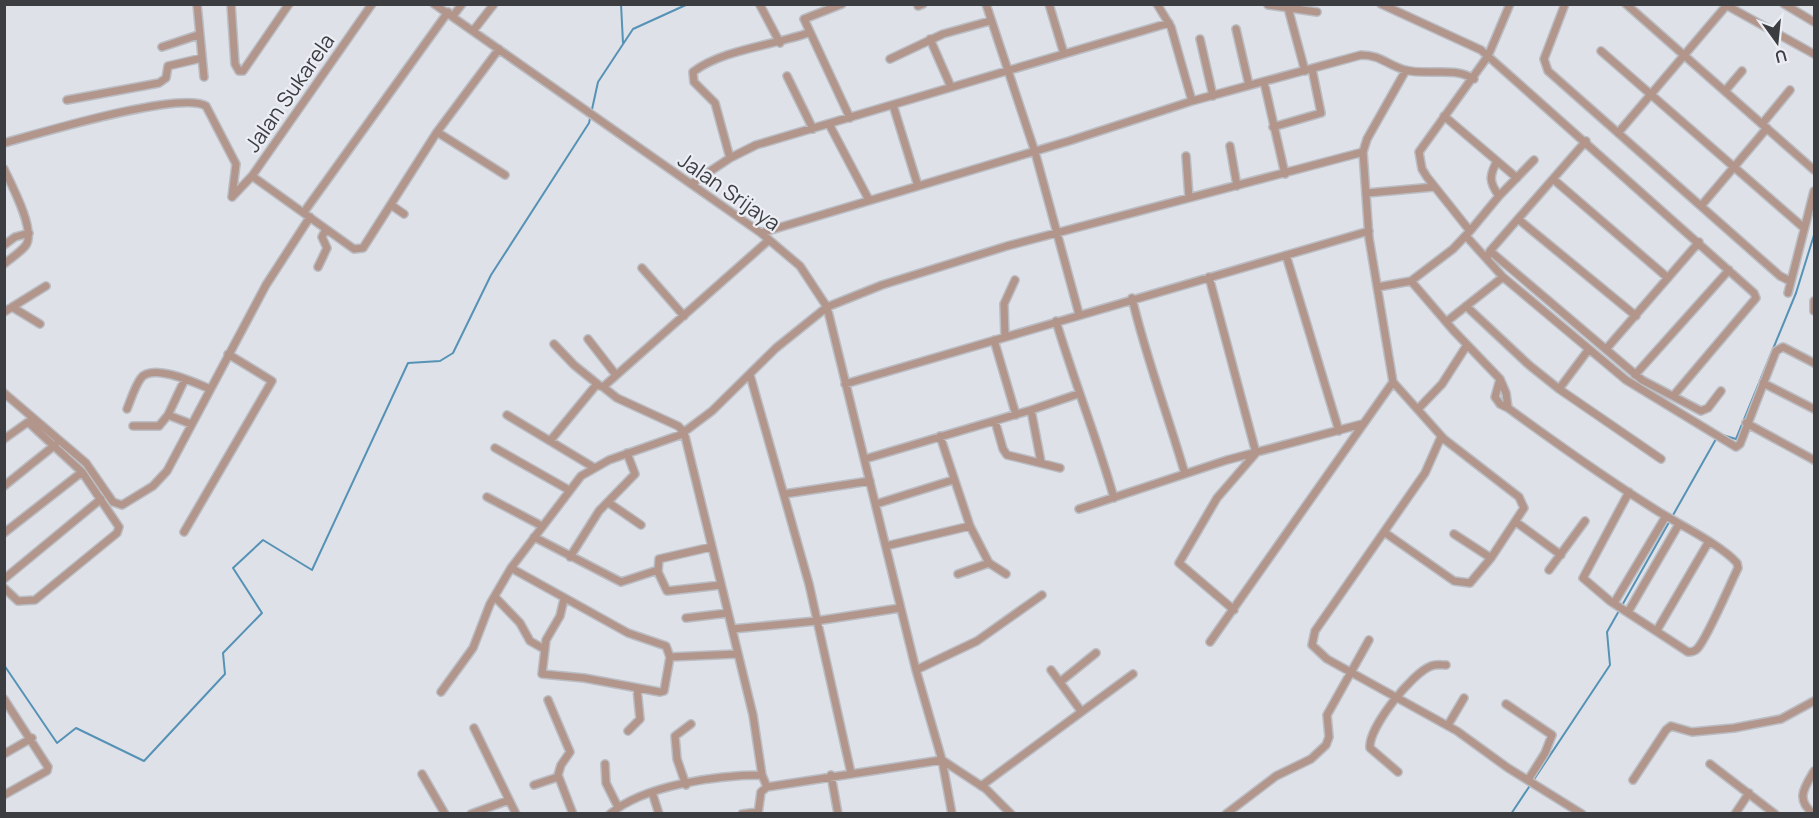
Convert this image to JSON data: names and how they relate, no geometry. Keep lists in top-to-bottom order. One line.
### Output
{"streets":{"street":["Jalan Sukarela","Jalan Srijaya"]},"north":"bottom"}
